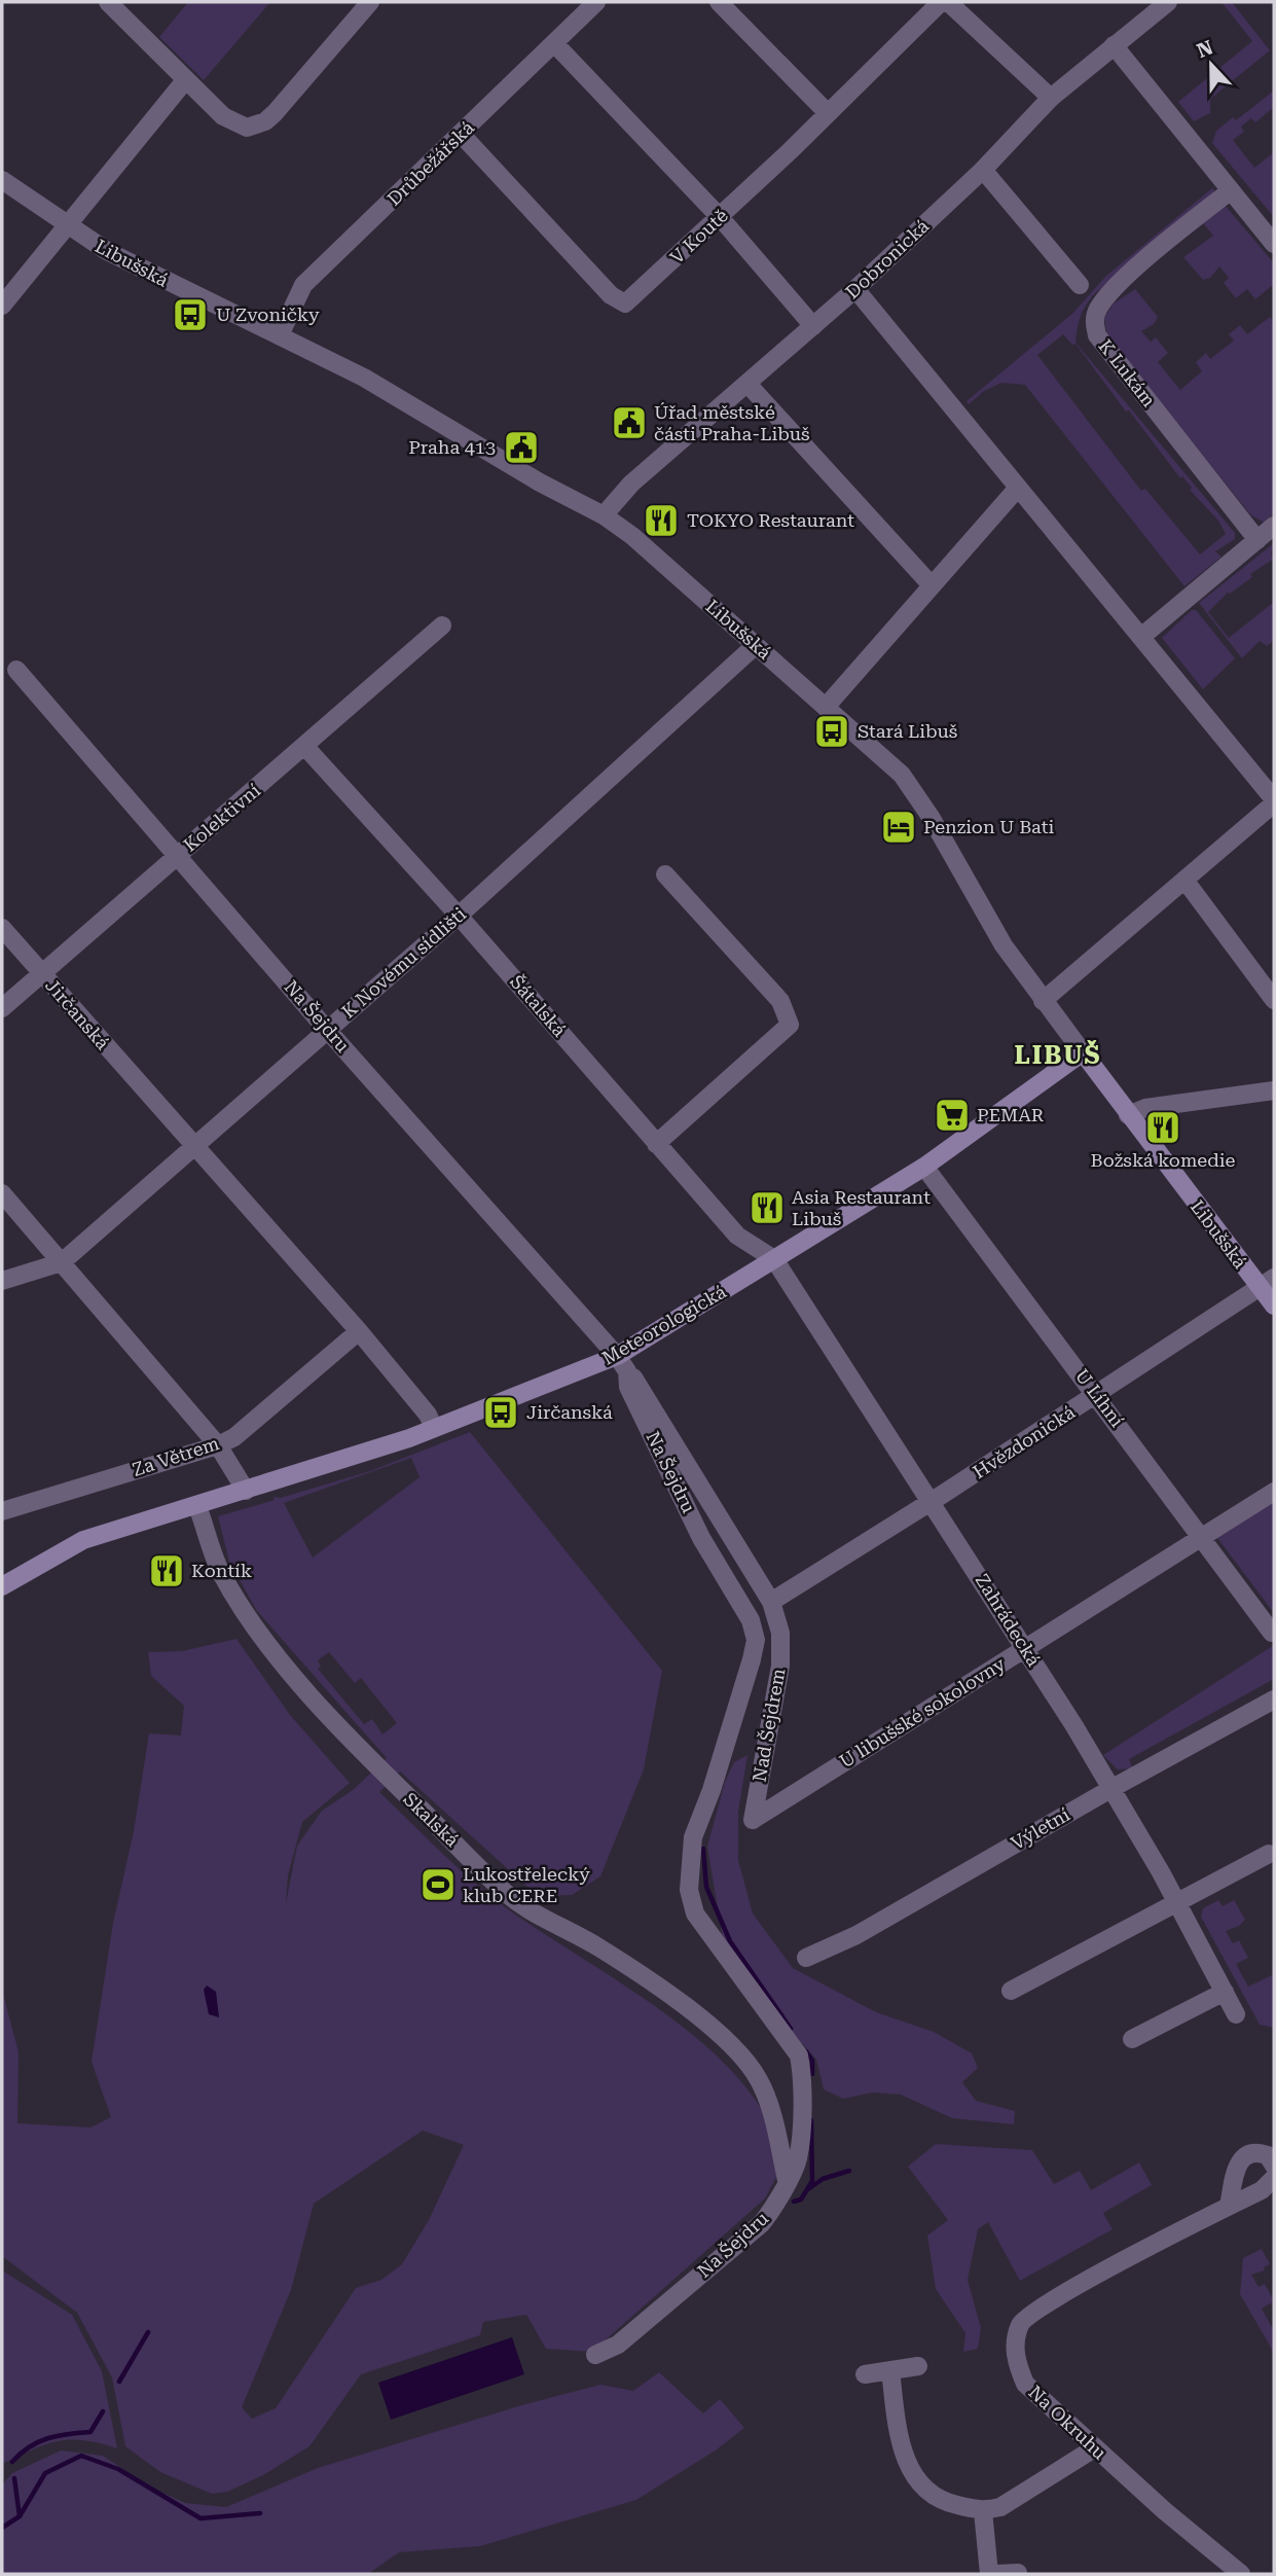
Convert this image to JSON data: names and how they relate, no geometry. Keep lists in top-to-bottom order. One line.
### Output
{"streets":{"main road":["Libušská","Meteorologická"],"street":["Drůbežářská","V Koutě","Dobronická","K Lukám","Kolektivní","K Novému sídlišti","Šátalská","Jirčanská","Na Šejdru","U Líhní","Hvězdonická","Za Větrem","Zahrádecká","U libušské sokolovny","Nad Šejdrem","Skalská","Výletní","Na Okruhu"]},"crossings":[["Drůbežářská","V Koutě"],["Drůbežářská","Libušská"],["Dobronická","Libušská"],["Libušská","K Novému sídlišti"],["Libušská","Meteorologická"],["Libušská","Hvězdonická"],["Kolektivní","Šátalská"],["Kolektivní","Jirčanská"],["Kolektivní","Na Šejdru"],["K Novému sídlišti","Šátalská"],["K Novému sídlišti","Jirčanská"],["K Novému sídlišti","Na Šejdru"],["Šátalská","Meteorologická"],["Šátalská","Zahrádecká"],["Jirčanská","Meteorologická"],["Jirčanská","Za Větrem"],["Na Šejdru","Meteorologická"],["Na Šejdru","Nad Šejdrem"],["Na Šejdru","Skalská"],["Meteorologická","U Líhní"],["Meteorologická","Zahrádecká"],["Meteorologická","Nad Šejdrem"],["Meteorologická","Skalská"],["U Líhní","Hvězdonická"],["U Líhní","U libušské sokolovny"],["Hvězdonická","Zahrádecká"],["Hvězdonická","Nad Šejdrem"],["Zahrádecká","U libušské sokolovny"],["Zahrádecká","Výletní"],["U libušské sokolovny","Nad Šejdrem"]],"districts":["LIBUŠ"],"places":{"bus stop":["U Zvoničky","Stará Libuš","Jirčanská"],"public building":["Úřad městské části Praha-Libuš","Praha 413"],"restaurant":["TOKYO Restaurant","Božská komedie","Asia Restaurant Libuš","Kontík"],"hotel":["Penzion U Bati"],"supermarket":["PEMAR"],"sports":["Lukostřelecký klub CERE"]},"north":"top"}
